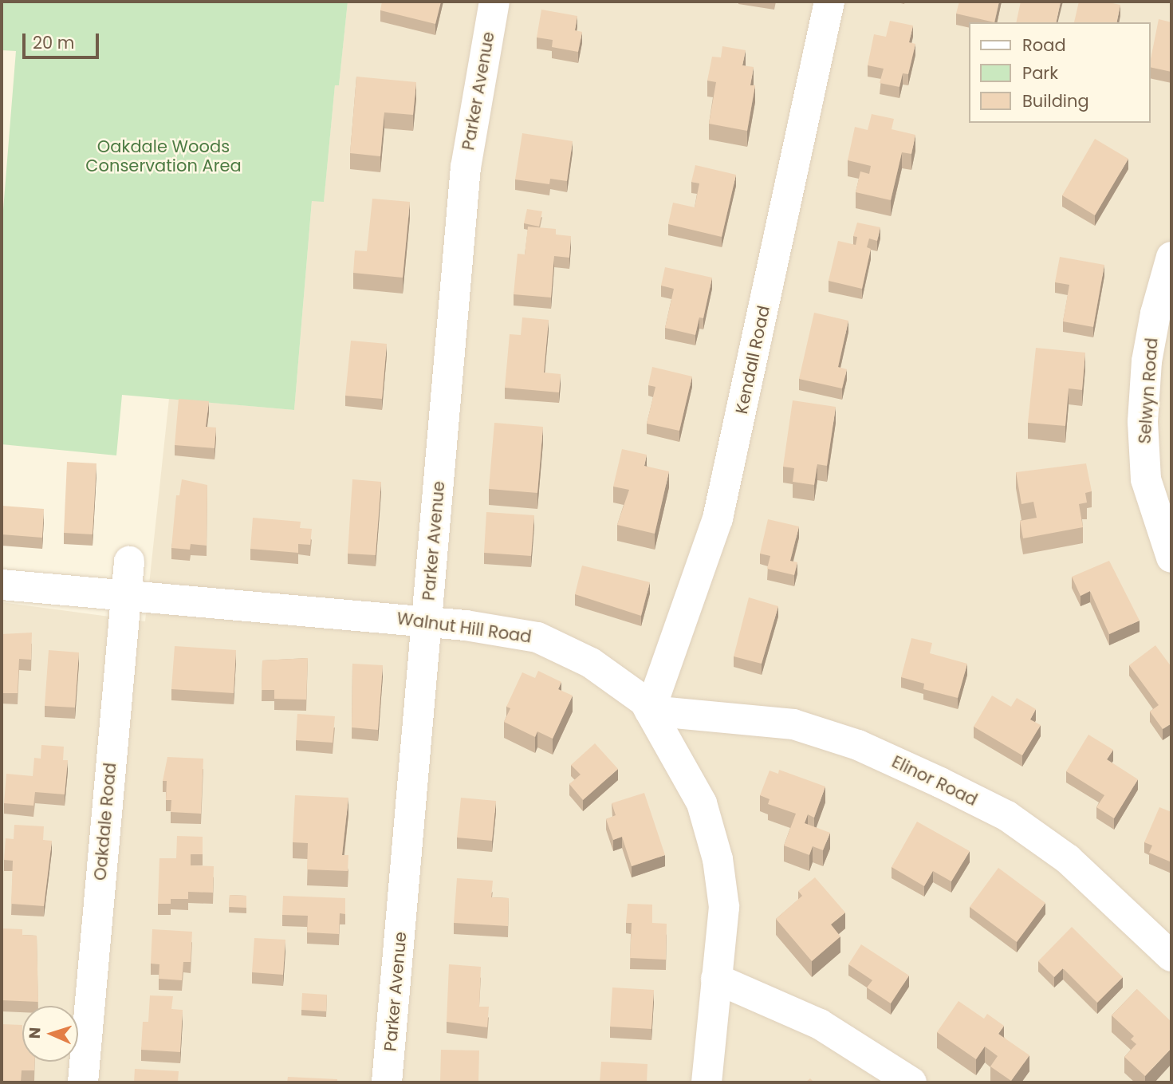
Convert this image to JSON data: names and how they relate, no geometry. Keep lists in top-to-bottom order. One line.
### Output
{"streets":{"street":["Parker Avenue","Kendall Road","Selwyn Road","Walnut Hill Road","Elinor Road","Oakdale Road"]},"crossings":[["Parker Avenue","Walnut Hill Road"],["Kendall Road","Walnut Hill Road"],["Kendall Road","Elinor Road"],["Walnut Hill Road","Elinor Road"],["Walnut Hill Road","Oakdale Road"]],"parks":["Oakdale Woods Conservation Area"],"legend":["Road","Park","Building"],"scale_bar":"20 m","north":"left"}
